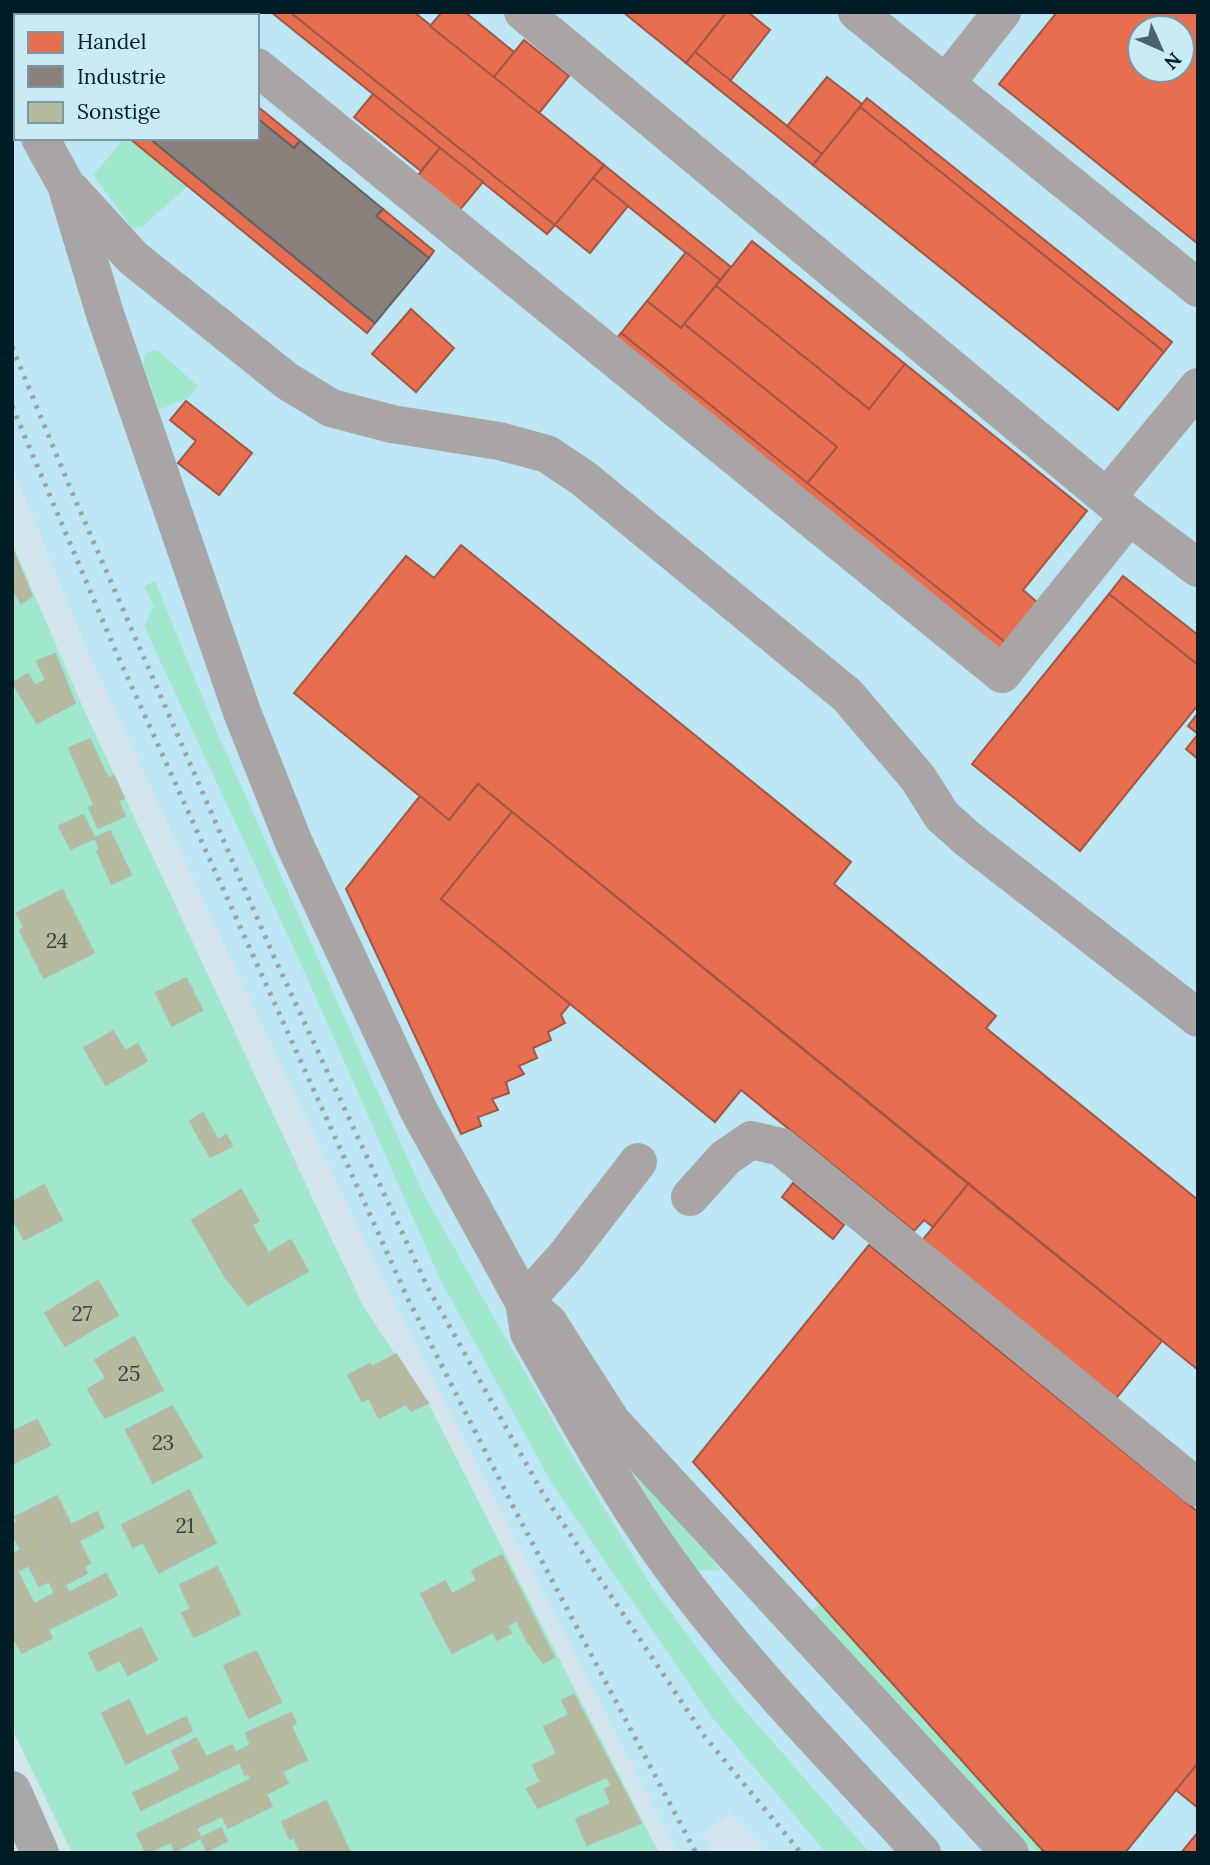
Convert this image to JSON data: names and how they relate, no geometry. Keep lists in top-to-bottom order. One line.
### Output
{"house_numbers":["24","27","25","23","21"],"legend":["Handel","Industrie","Sonstige"],"north":"bottom right"}
